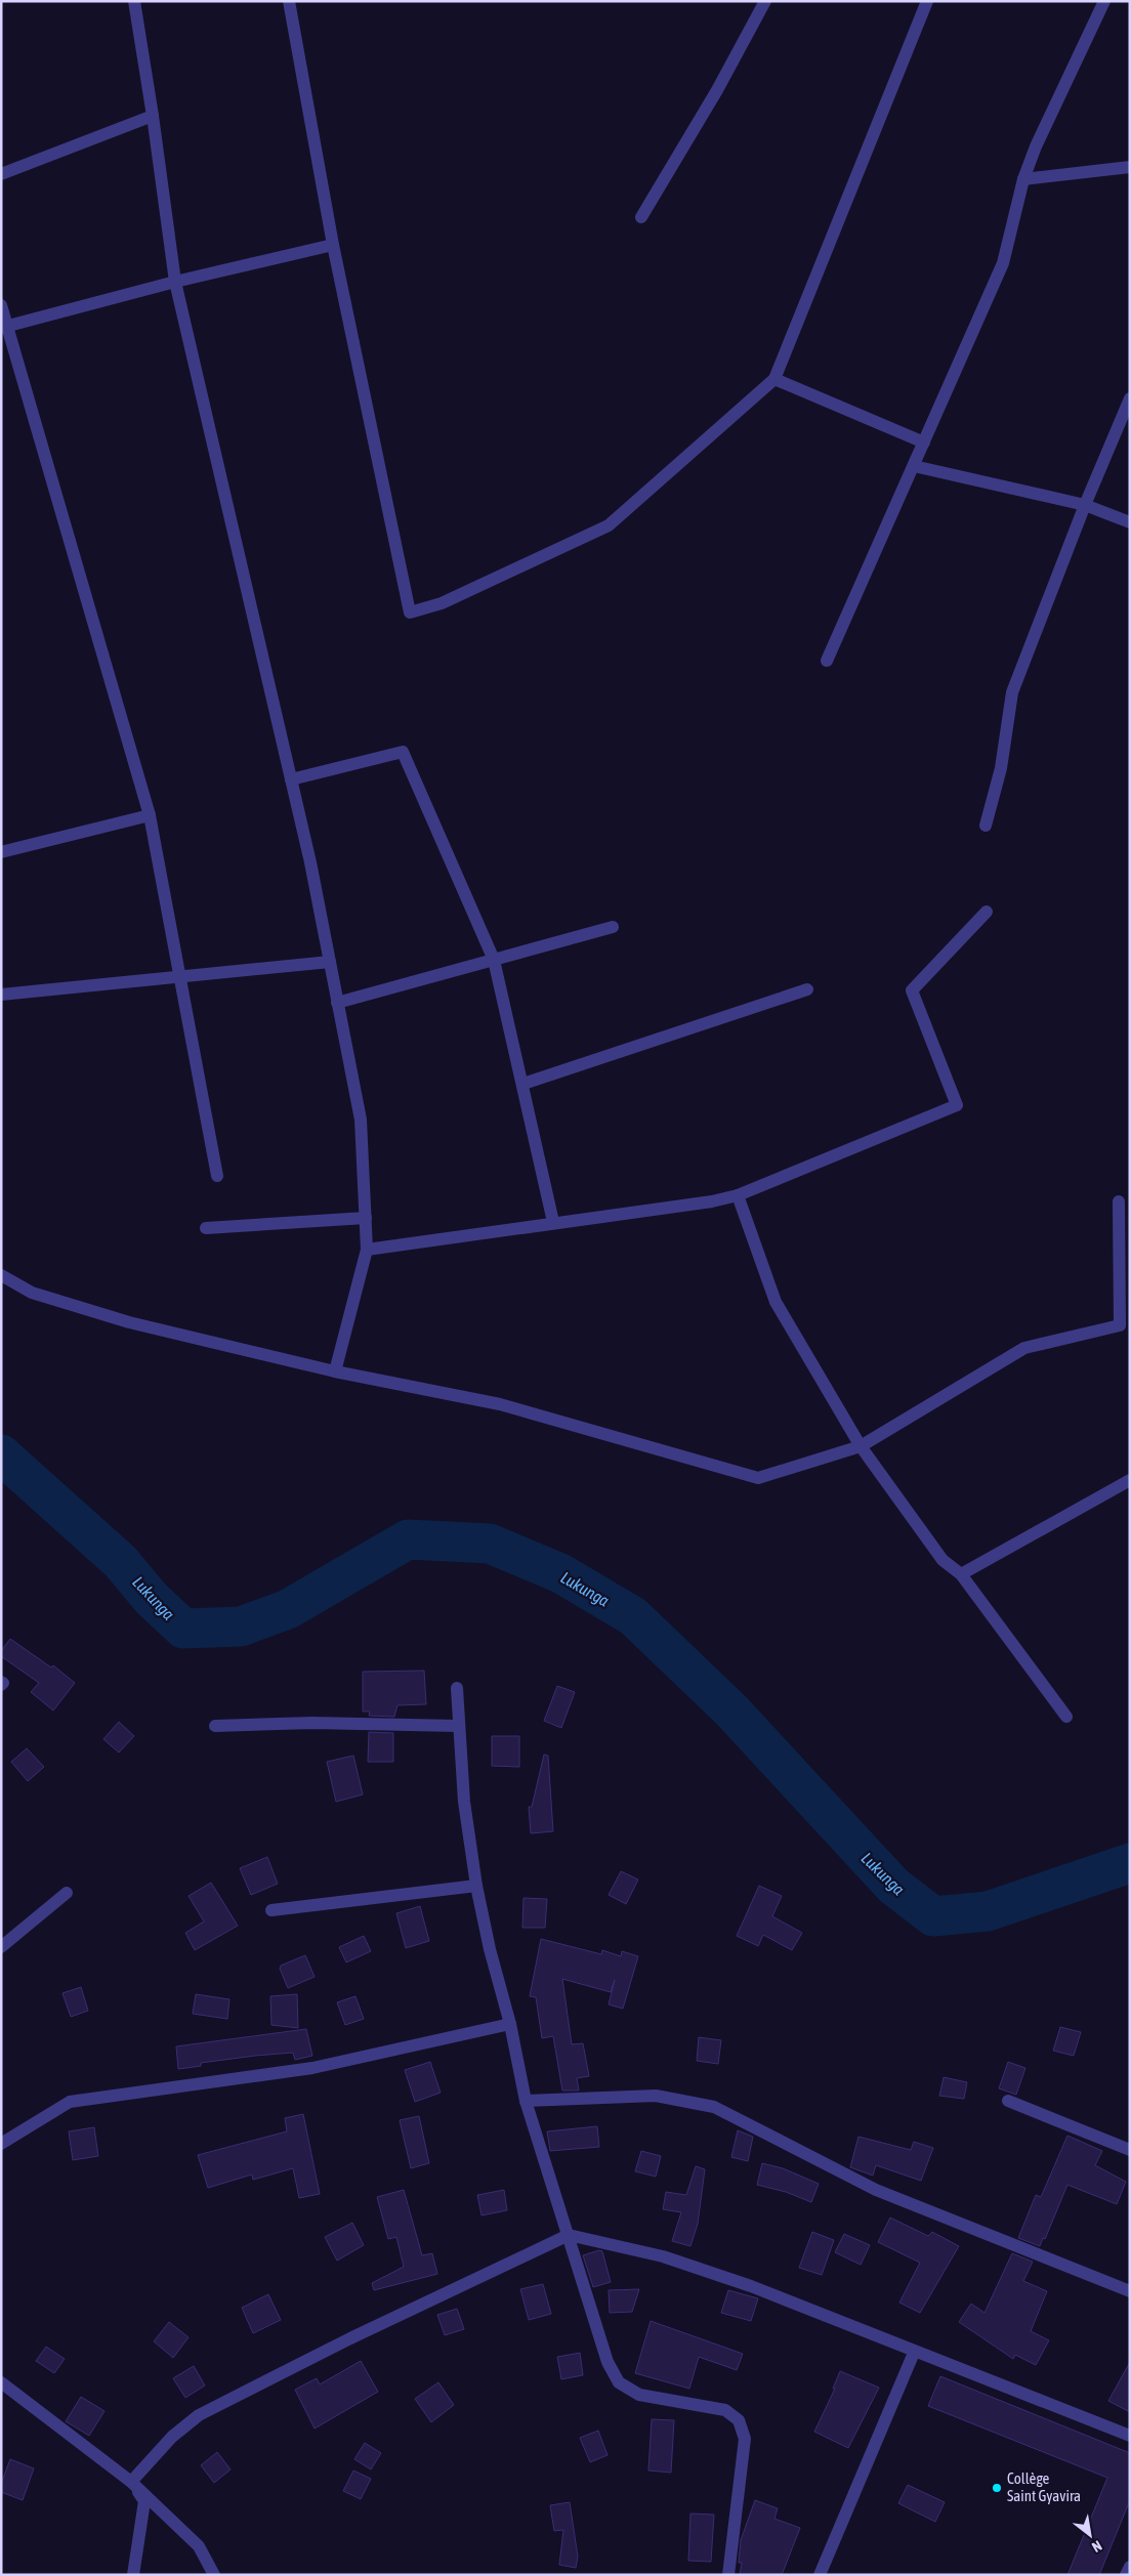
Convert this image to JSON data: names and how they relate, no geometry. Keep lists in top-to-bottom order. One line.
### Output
{"water":["Lukunga"],"places":["Collège Saint Gyavira"],"north":"bottom right"}
